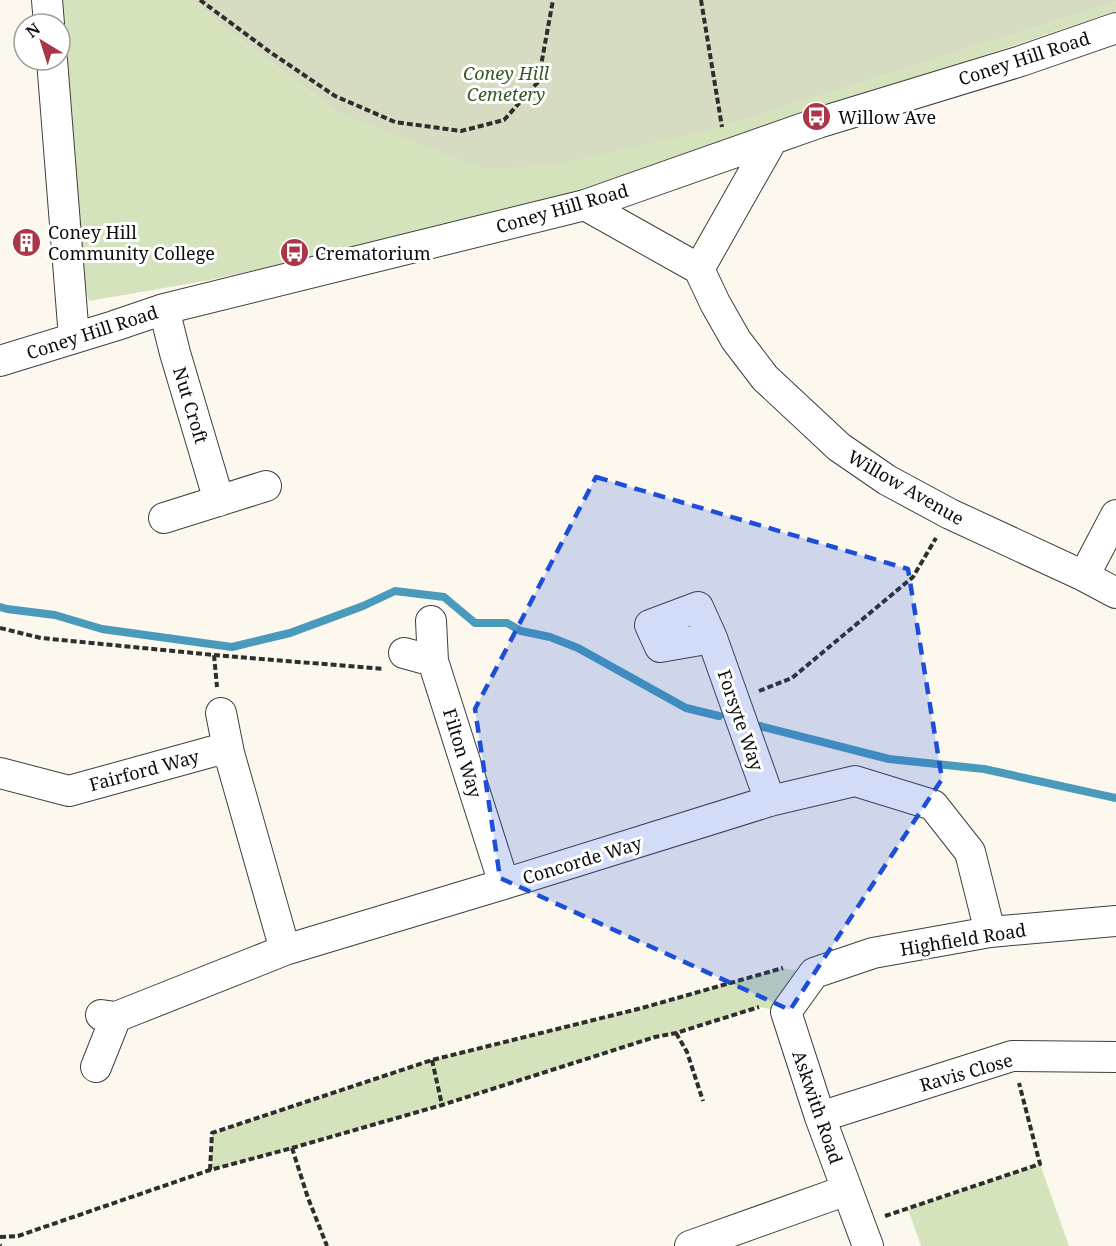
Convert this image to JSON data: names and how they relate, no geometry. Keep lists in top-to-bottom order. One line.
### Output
{"streets":{"street":["Coney Hill Road","Nut Croft","Willow Avenue","Forsyte Way","Filton Way","Fairford Way","Concorde Way","Highfield Road","Ravis Close","Askwith Road"]},"crossings":[["Coney Hill Road","Nut Croft"],["Forsyte Way","Concorde Way"],["Filton Way","Concorde Way"],["Concorde Way","Highfield Road"],["Ravis Close","Askwith Road"]],"parks":["Coney Hill Cemetery"],"places":{"bus stop":["Willow Ave","Crematorium"],"building":["Coney Hill Community College"]},"north":"top left"}
